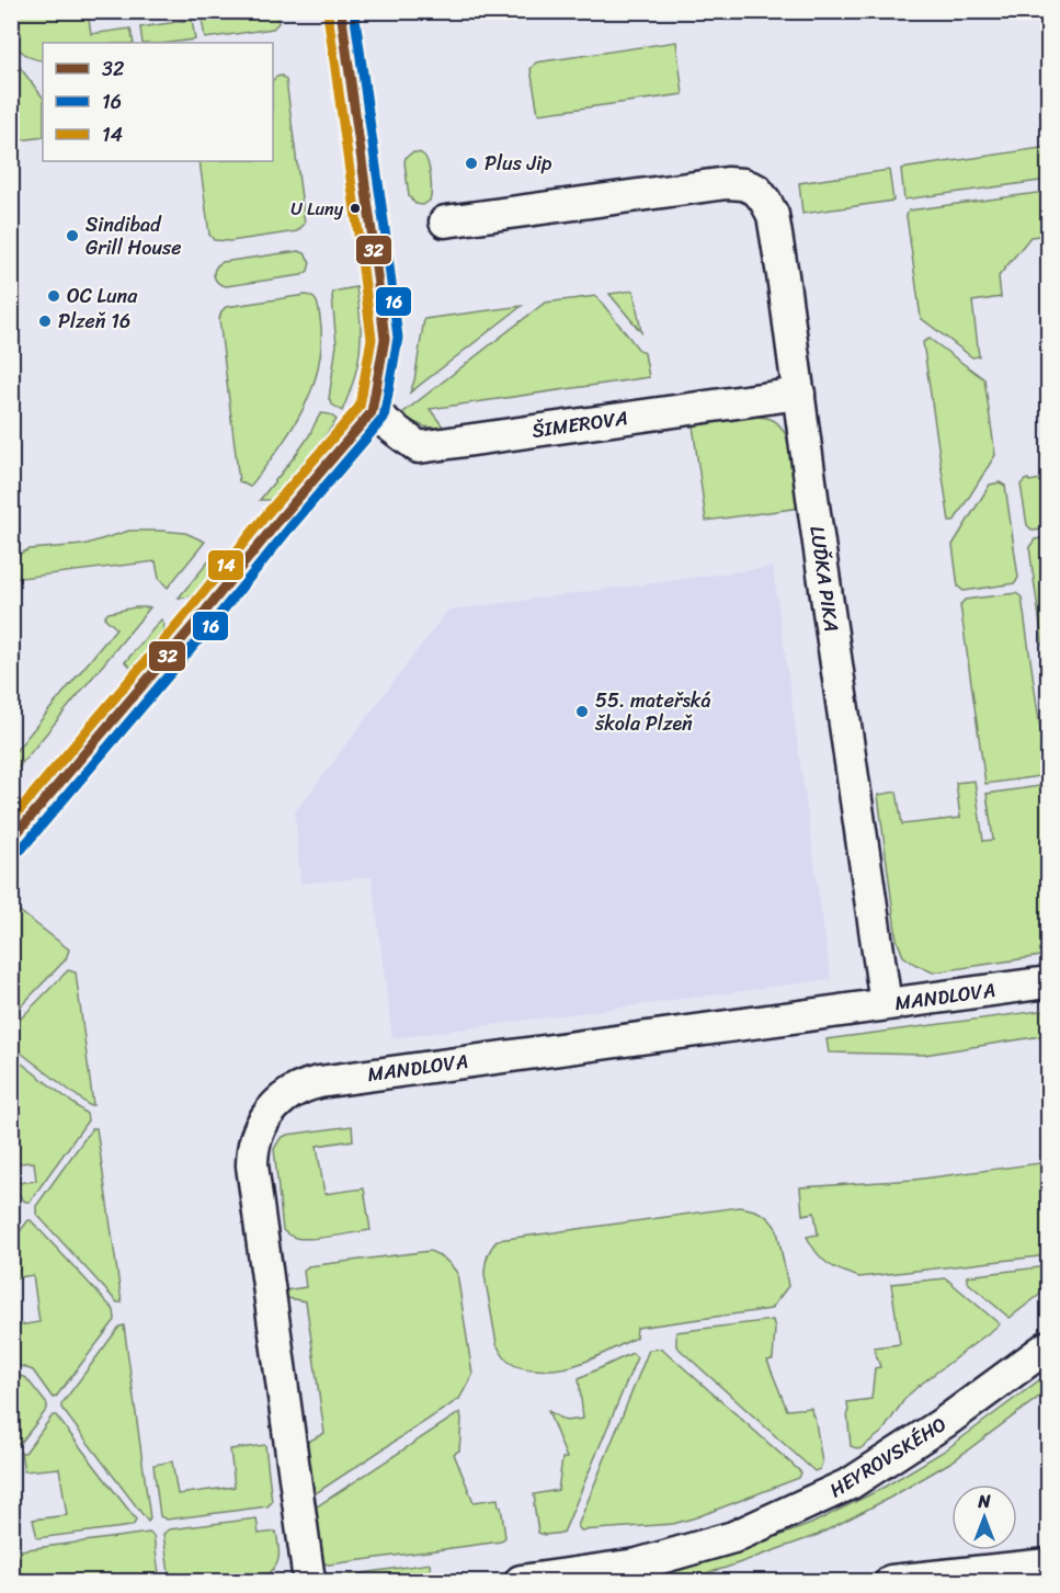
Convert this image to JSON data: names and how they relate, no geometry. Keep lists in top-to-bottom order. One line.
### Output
{"streets":{"street":["ŠIMEROVA","LUĎKA PIKA","MANDLOVA","HEYROVSKÉHO"]},"crossings":[["ŠIMEROVA","LUĎKA PIKA"],["LUĎKA PIKA","MANDLOVA"]],"places":["Plus Jip","U Luny","Sindibad Grill House","OC Luna","Plzeň 16","55. mateřská škola Plzeň"],"lines":["transit line 32","transit line 16","transit line 14"],"legend":["32","16","14"],"north":"top"}
